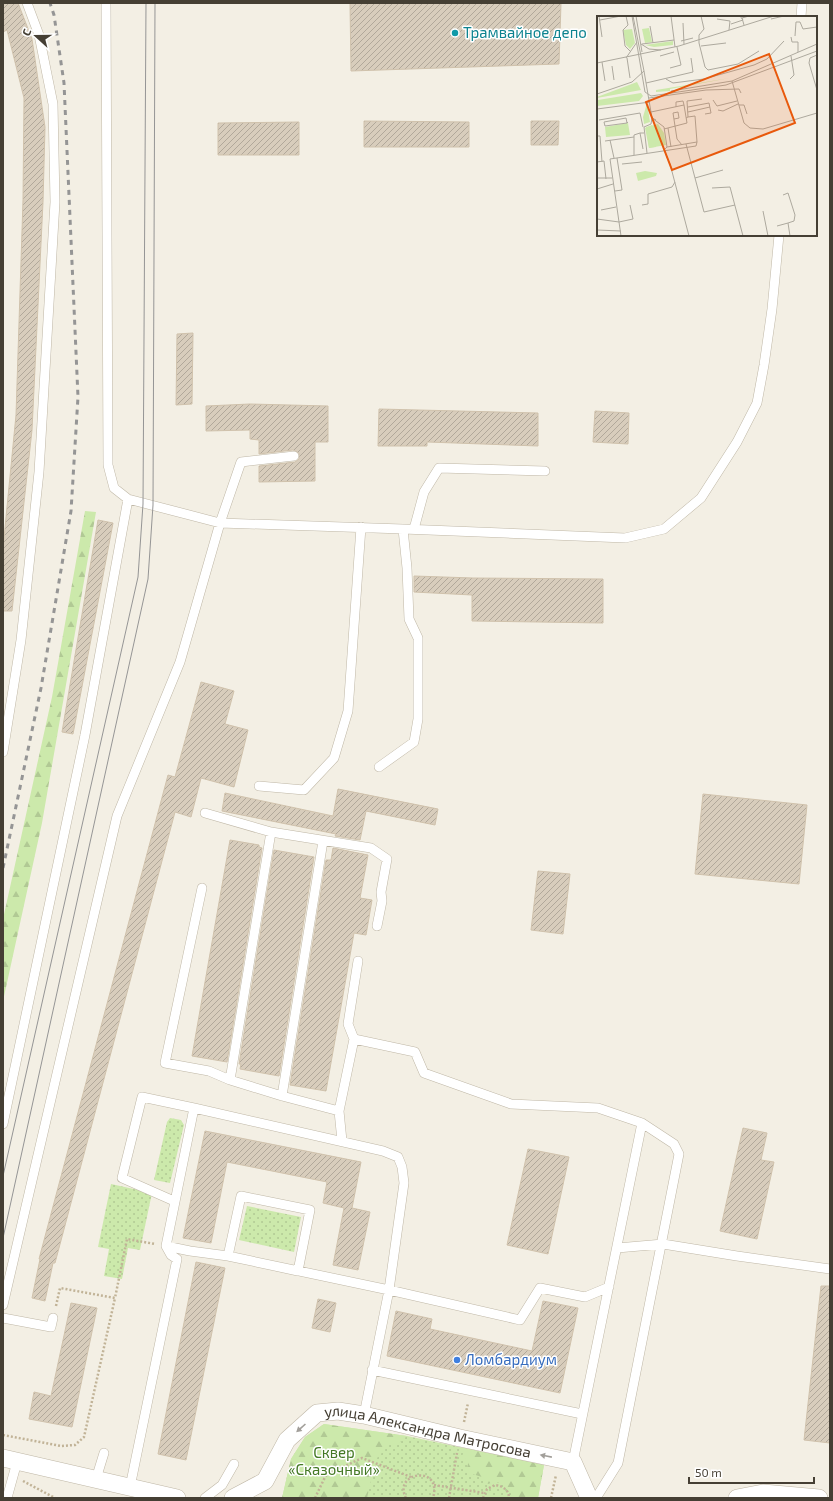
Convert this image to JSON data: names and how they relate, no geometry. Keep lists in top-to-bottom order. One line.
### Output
{"streets":{"street":["улица Александра Матросова"]},"one_way":["улица Александра Матросова"],"parks":["Сквер «Сказочный»"],"places":["Трамвайное депо","Ломбардиум"],"scale_bar":"50 m","north":"left"}
